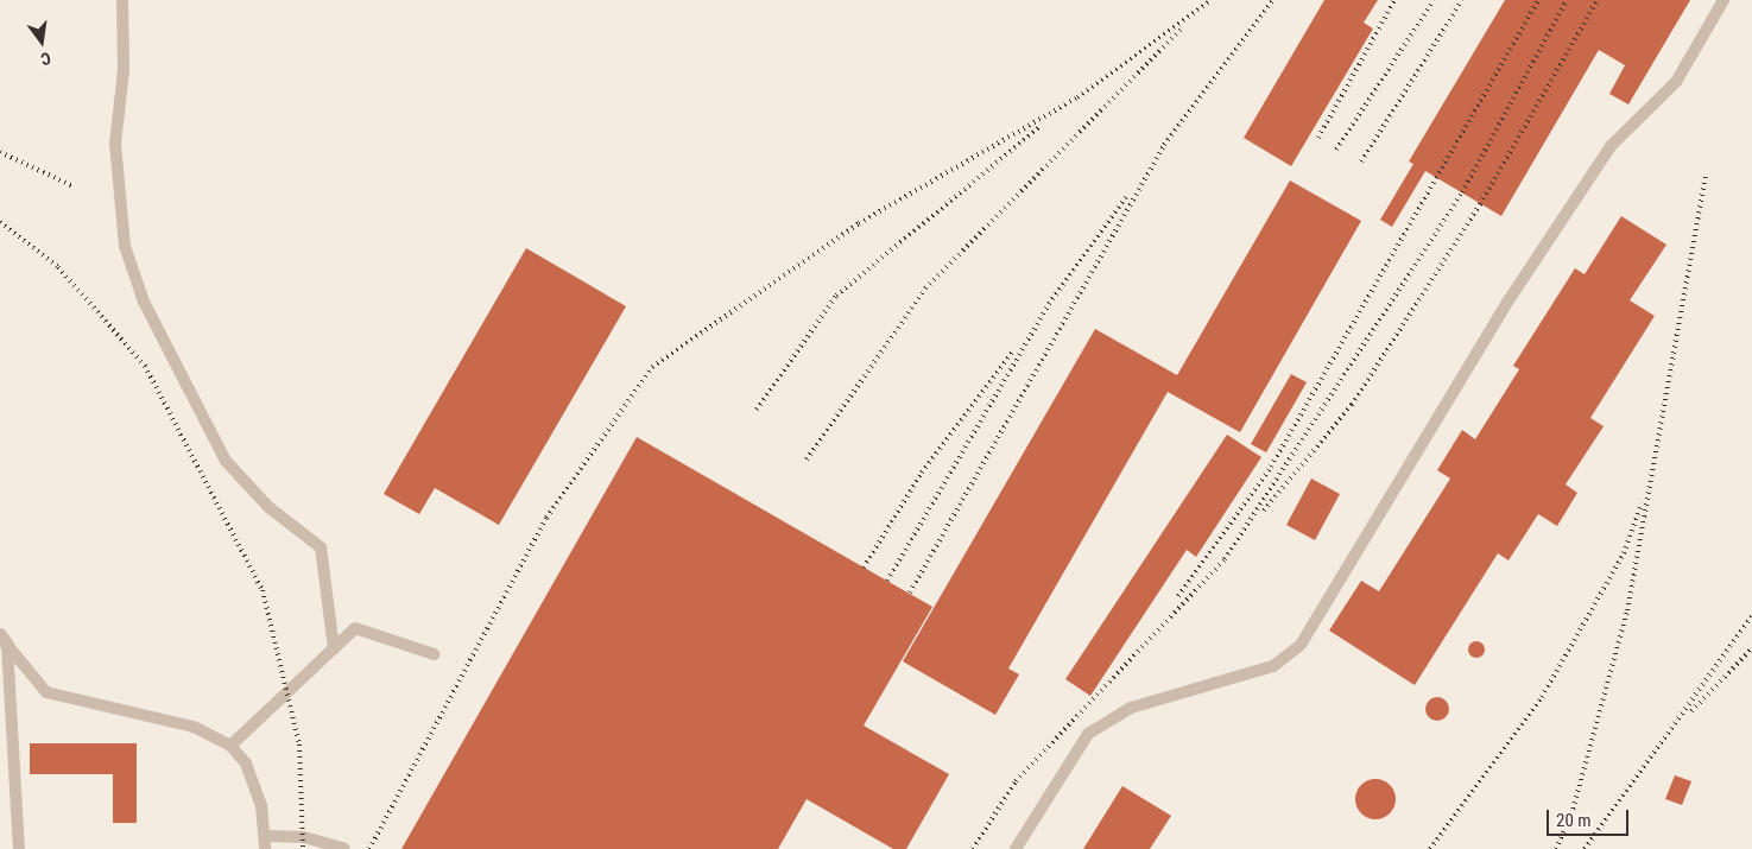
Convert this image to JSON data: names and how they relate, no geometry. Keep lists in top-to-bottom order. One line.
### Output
{"scale_bar":"20 m","north":"bottom"}
